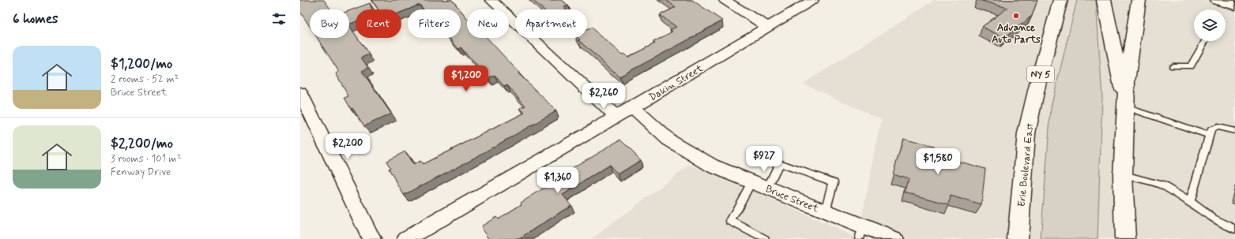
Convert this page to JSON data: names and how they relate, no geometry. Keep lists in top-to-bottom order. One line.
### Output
{"streets":{"main road":["NY 5","Erie Boulevard East"],"street":["Dakin Street","Bruce Street"]},"crossings":[["Dakin Street","Bruce Street"]],"places":["Advance Auto Parts"],"page":{"heading":"6 homes","chip":["Buy","Rent","Filters","New","Apartment"],"list":[{"name":"$1,200/mo","note":"2 rooms · 52 m² · Bruce Street"},{"name":"$2,200/mo","note":"3 rooms · 101 m² · Fenway Drive"}],"price":["$1,200","$2,260","$2,200","$927","$1,580","$1,360"]}}
